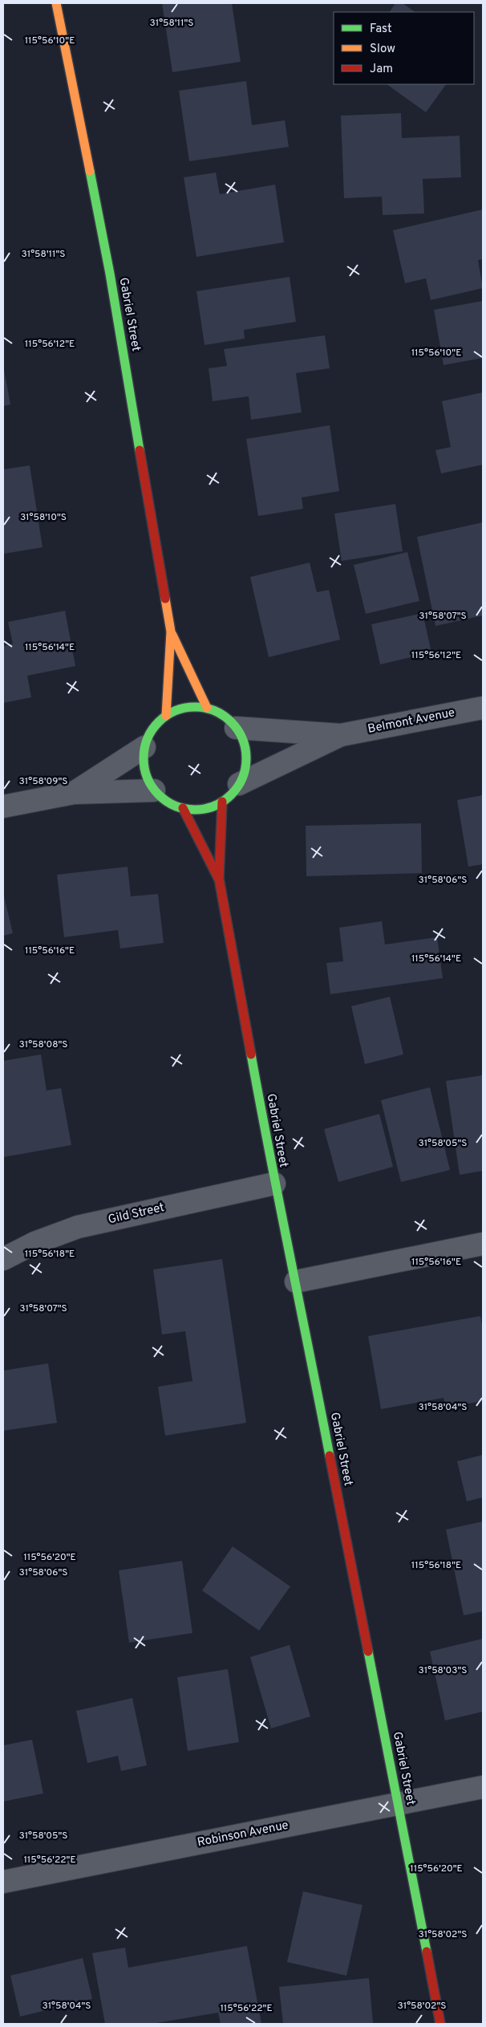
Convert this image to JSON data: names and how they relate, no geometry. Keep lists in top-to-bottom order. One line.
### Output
{"streets":{"street":["Gabriel Street","Belmont Avenue","Gild Street","Robinson Avenue"]},"crossings":[["Gabriel Street","Belmont Avenue"],["Gabriel Street","Gild Street"],["Gabriel Street","Robinson Avenue"]],"legend":["Fast","Slow","Jam"],"coordinates":["31°58'11\"S","115°56'10\"E","115°56'12\"E","31°58'10\"S","31°58'07\"S","115°56'14\"E","31°58'09\"S","31°58'06\"S","115°56'16\"E","31°58'08\"S","31°58'05\"S","115°56'18\"E","31°58'04\"S","115°56'20\"E","31°58'03\"S","115°56'22\"E","31°58'02\"S"]}
